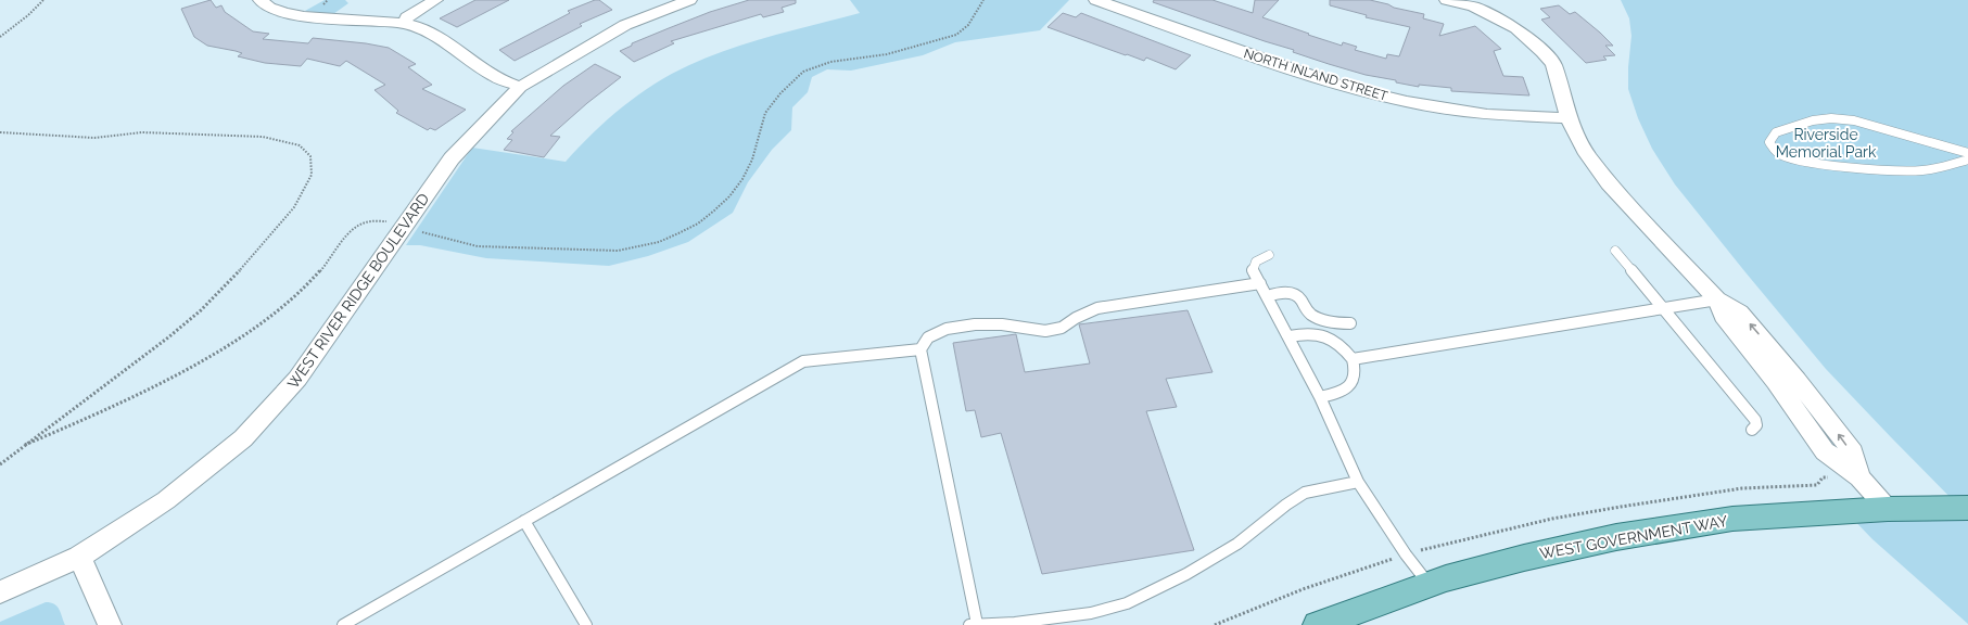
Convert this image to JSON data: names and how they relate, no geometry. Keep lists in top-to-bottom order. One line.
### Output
{"streets":{"main road":["WEST GOVERNMENT WAY"],"street":["NORTH INLAND STREET","WEST RIVER RIDGE BOULEVARD"]},"parks":["Riverside Memorial Park"]}
